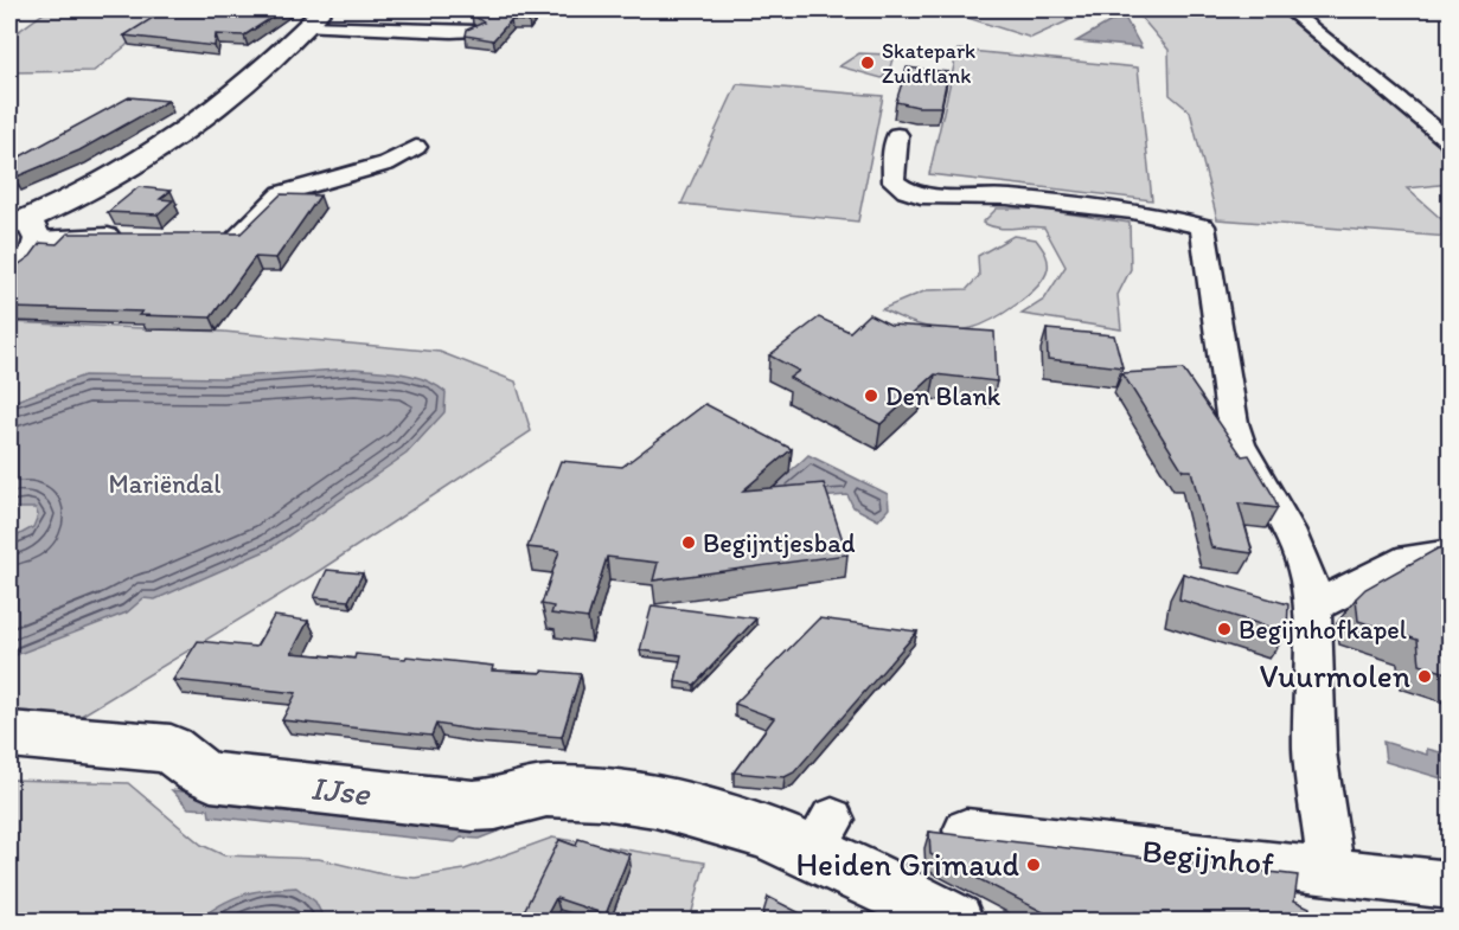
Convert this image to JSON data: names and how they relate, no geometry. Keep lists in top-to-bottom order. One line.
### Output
{"streets":{"street":["Begijnhof"]},"water":["IJse"],"parks":["Mariëndal"],"places":["Skatepark Zuidflank","Den Blank","Begijntjesbad","Begijnhofkapel","Vuurmolen","Heiden Grimaud"]}
